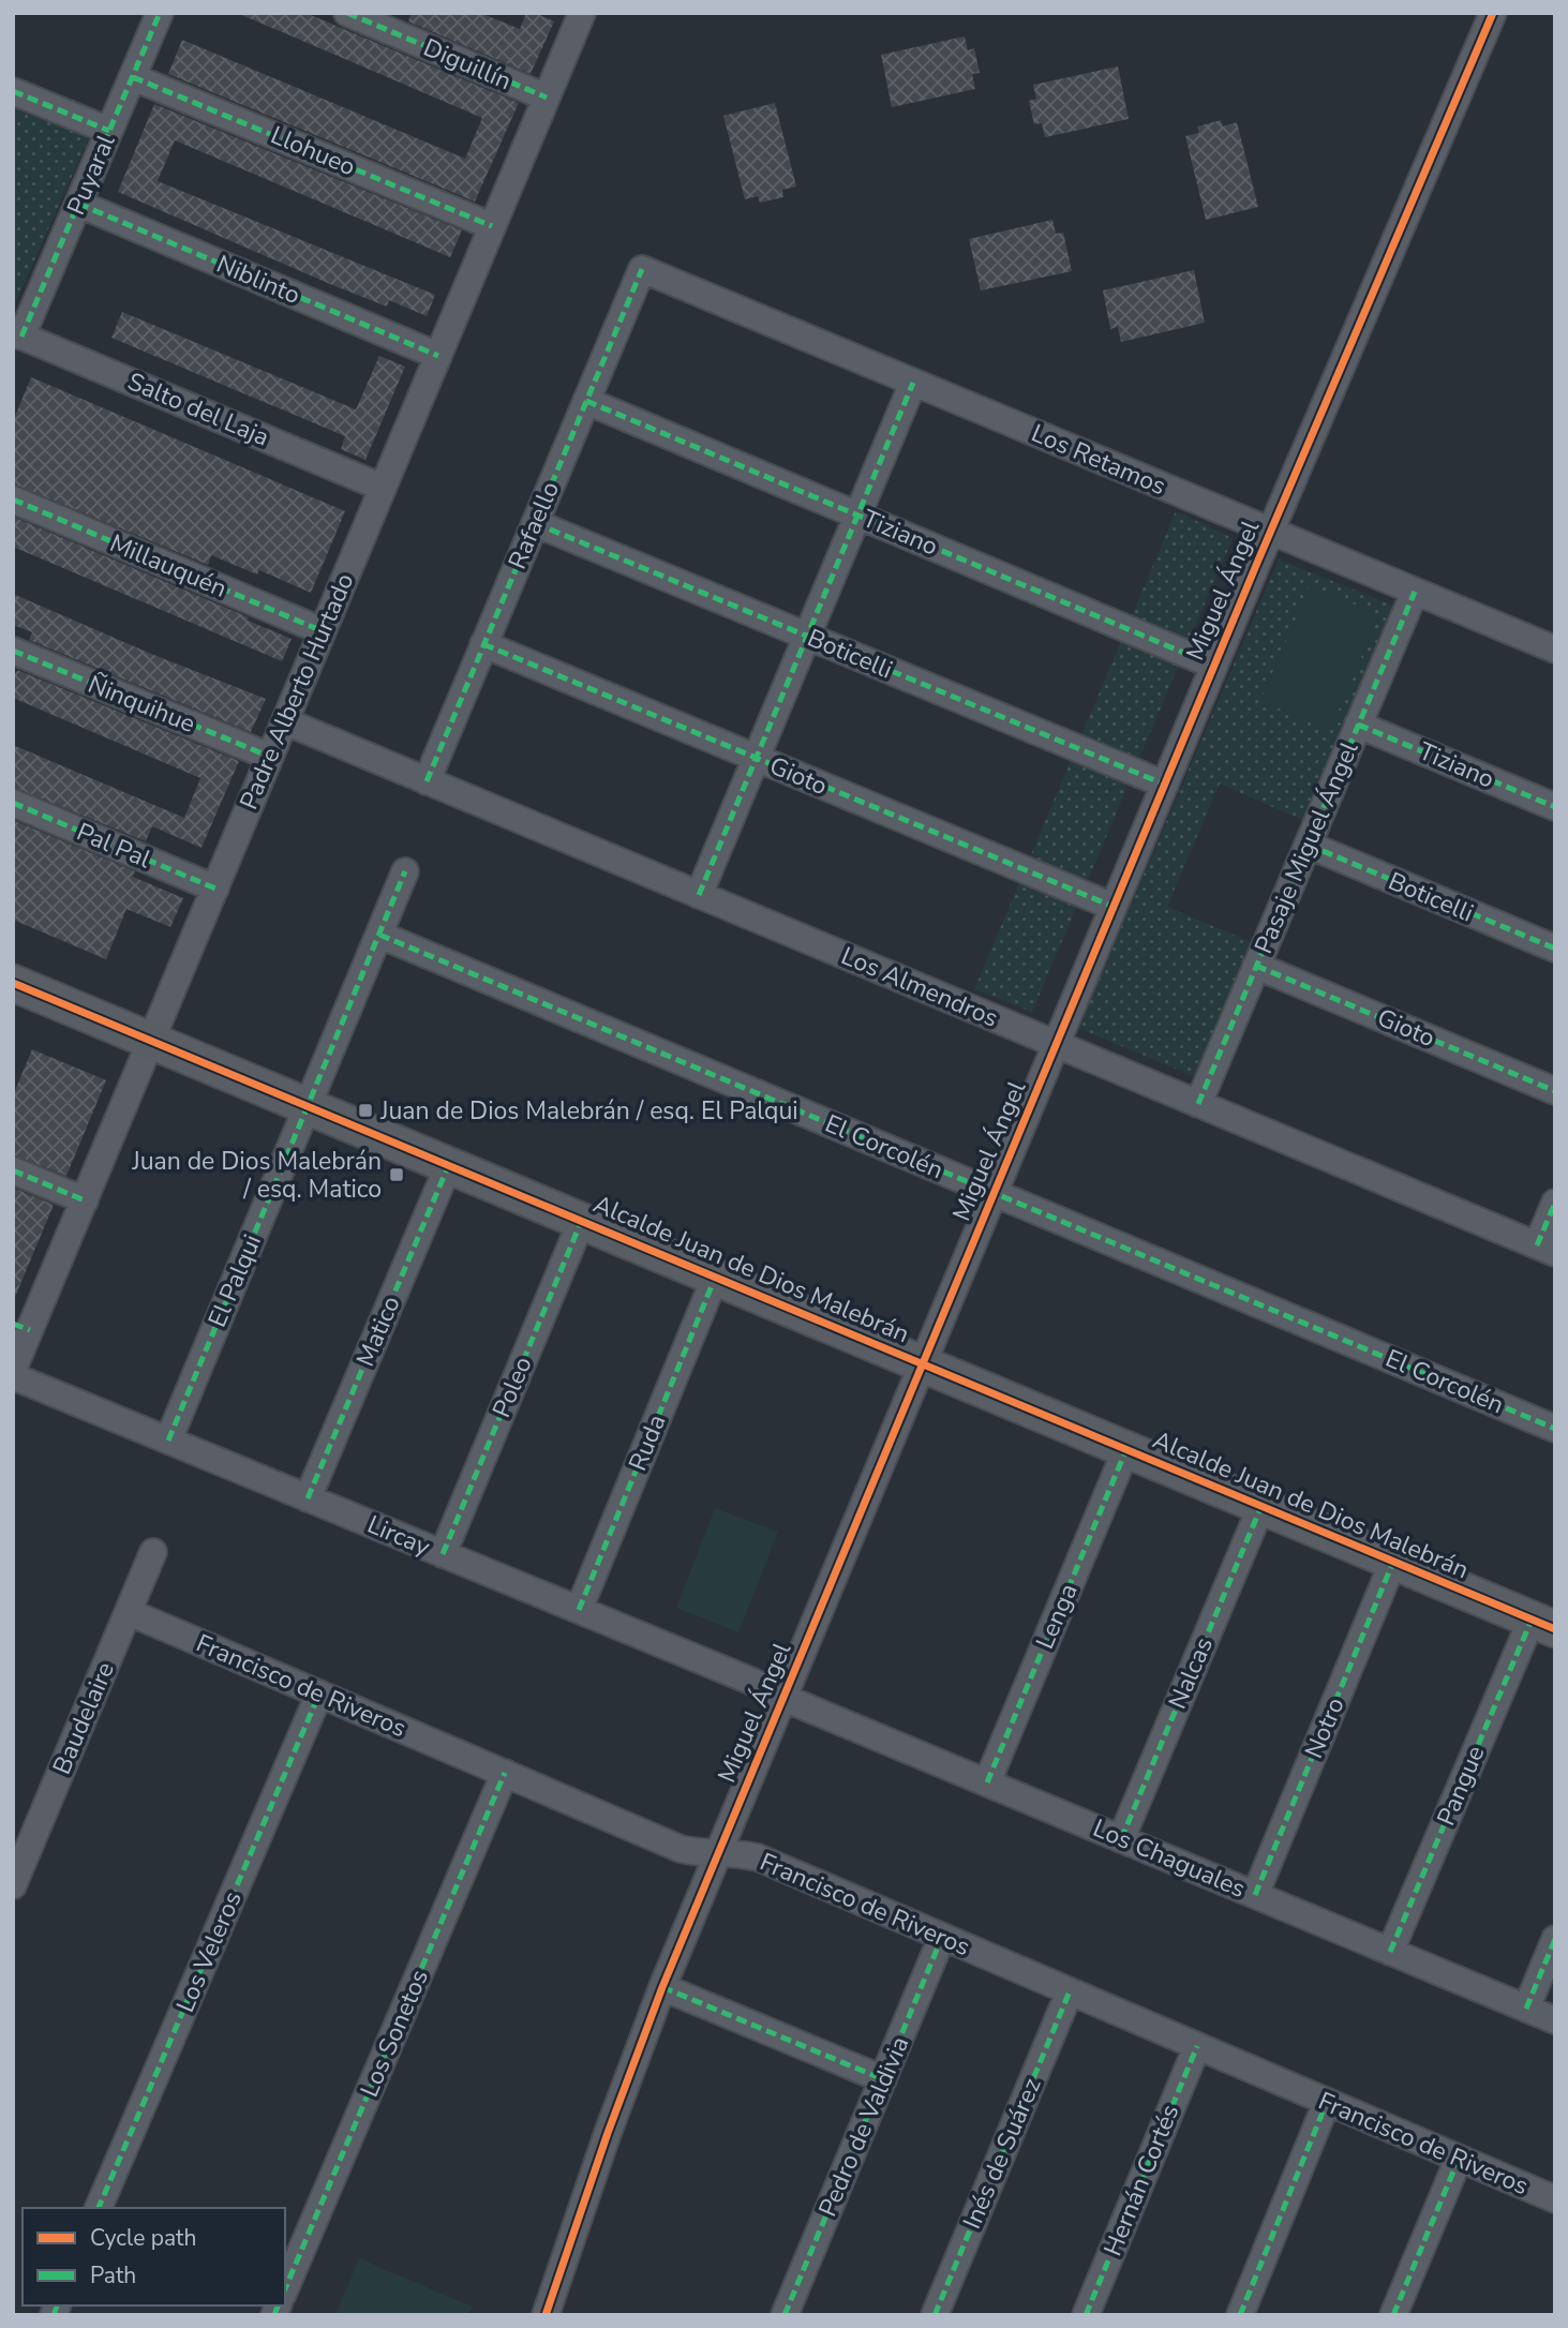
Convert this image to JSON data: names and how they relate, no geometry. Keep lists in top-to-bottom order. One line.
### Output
{"streets":{"street":["Diguillín","Llohueo","Puyaral","Niblinto","Salto del Laja","Los Retamos","Rafaello","Tiziano","Millauquén","Miguel Ángel","Boticelli","Padre Alberto Hurtado","Ñinquihue","Gioto","Pal Pal","Pasaje Miguel Ángel","Los Almendros","El Corcolén","Alcalde Juan de Dios Malebrán","El Palqui","Matico","Poleo","Ruda","Lircay","Lenga","Nalcas","Francisco de Riveros","Baudelaire","Notro","Pangue","Los Chaguales","Los Veleros","Los Sonetos","Pedro de Valdivia","Inés de Suárez","Hernán Cortés"]},"crossings":[["Diguillín","Padre Alberto Hurtado"],["Llohueo","Puyaral"],["Llohueo","Padre Alberto Hurtado"],["Puyaral","Niblinto"],["Puyaral","Salto del Laja"],["Niblinto","Padre Alberto Hurtado"],["Salto del Laja","Padre Alberto Hurtado"],["Los Retamos","Rafaello"],["Los Retamos","Miguel Ángel"],["Los Retamos","Pasaje Miguel Ángel"],["Rafaello","Tiziano"],["Rafaello","Boticelli"],["Rafaello","Gioto"],["Rafaello","Los Almendros"],["Tiziano","Miguel Ángel"],["Tiziano","Pasaje Miguel Ángel"],["Millauquén","Padre Alberto Hurtado"],["Miguel Ángel","Boticelli"],["Miguel Ángel","Gioto"],["Miguel Ángel","Los Almendros"],["Miguel Ángel","El Corcolén"],["Miguel Ángel","Alcalde Juan de Dios Malebrán"],["Miguel Ángel","Lircay"],["Miguel Ángel","Francisco de Riveros"],["Miguel Ángel","Los Chaguales"],["Boticelli","Pasaje Miguel Ángel"],["Padre Alberto Hurtado","Ñinquihue"],["Padre Alberto Hurtado","Pal Pal"],["Padre Alberto Hurtado","Los Almendros"],["Padre Alberto Hurtado","Alcalde Juan de Dios Malebrán"],["Gioto","Pasaje Miguel Ángel"],["Pasaje Miguel Ángel","Los Almendros"],["El Corcolén","El Palqui"],["Alcalde Juan de Dios Malebrán","El Palqui"],["Alcalde Juan de Dios Malebrán","Matico"],["Alcalde Juan de Dios Malebrán","Poleo"],["Alcalde Juan de Dios Malebrán","Ruda"],["Alcalde Juan de Dios Malebrán","Lenga"],["Alcalde Juan de Dios Malebrán","Nalcas"],["Alcalde Juan de Dios Malebrán","Notro"],["Alcalde Juan de Dios Malebrán","Pangue"],["El Palqui","Lircay"],["Matico","Lircay"],["Poleo","Lircay"],["Ruda","Lircay"],["Lircay","Los Chaguales"],["Lenga","Los Chaguales"],["Nalcas","Los Chaguales"],["Francisco de Riveros","Baudelaire"],["Francisco de Riveros","Los Veleros"],["Francisco de Riveros","Los Sonetos"],["Francisco de Riveros","Pedro de Valdivia"],["Francisco de Riveros","Inés de Suárez"],["Francisco de Riveros","Hernán Cortés"],["Notro","Los Chaguales"],["Pangue","Los Chaguales"]],"places":{"transit":["Juan de Dios Malebrán / esq. El Palqui","Juan de Dios Malebrán / esq. Matico"]},"legend":["Cycle path","Path"]}
